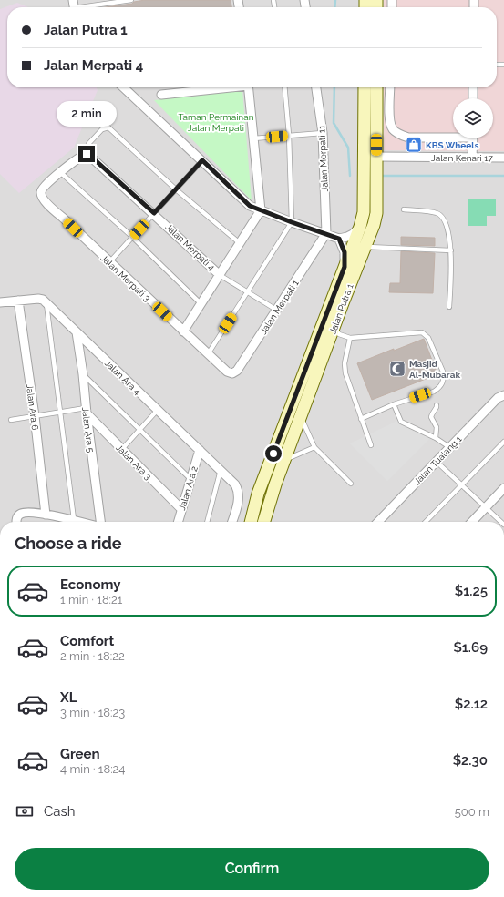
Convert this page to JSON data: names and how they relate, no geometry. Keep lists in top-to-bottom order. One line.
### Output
{"streets":{"main road":["Jalan Putra 1"],"street":["Jalan Kenari 17","Jalan Merpati 11","Jalan Merpati 4","Jalan Merpati 3","Jalan Merpati 1","Jalan Ara 4","Jalan Ara 6","Jalan Ara 5","Jalan Tualang 1","Jalan Ara 3","Jalan Ara 2"]},"crossings":[["Jalan Kenari 17","Jalan Putra 1"],["Jalan Merpati 11","Jalan Merpati 1"],["Jalan Merpati 3","Jalan Merpati 1"],["Jalan Ara 4","Jalan Ara 5"],["Jalan Ara 4","Jalan Ara 2"],["Jalan Ara 5","Jalan Ara 3"],["Jalan Ara 3","Jalan Ara 2"]],"parks":["Taman Permainan Jalan Merpati"],"places":{"shop":["KBS Wheels"],"mosque":["Masjid Al-Mubarak"]},"page":{"banner":["Jalan Putra 1","Jalan Merpati 4"],"bubble":"2 min","heading":"Choose a ride","list":[{"name":"Economy","note":"1 min · 18:21","value":"$1.25"},{"name":"Comfort","note":"2 min · 18:22","value":"$1.69"},{"name":"XL","note":"3 min · 18:23","value":"$2.12"},{"name":"Green","note":"4 min · 18:24","value":"$2.30"}],"pay":["Cash","500 m"],"buttons":"Confirm"}}
